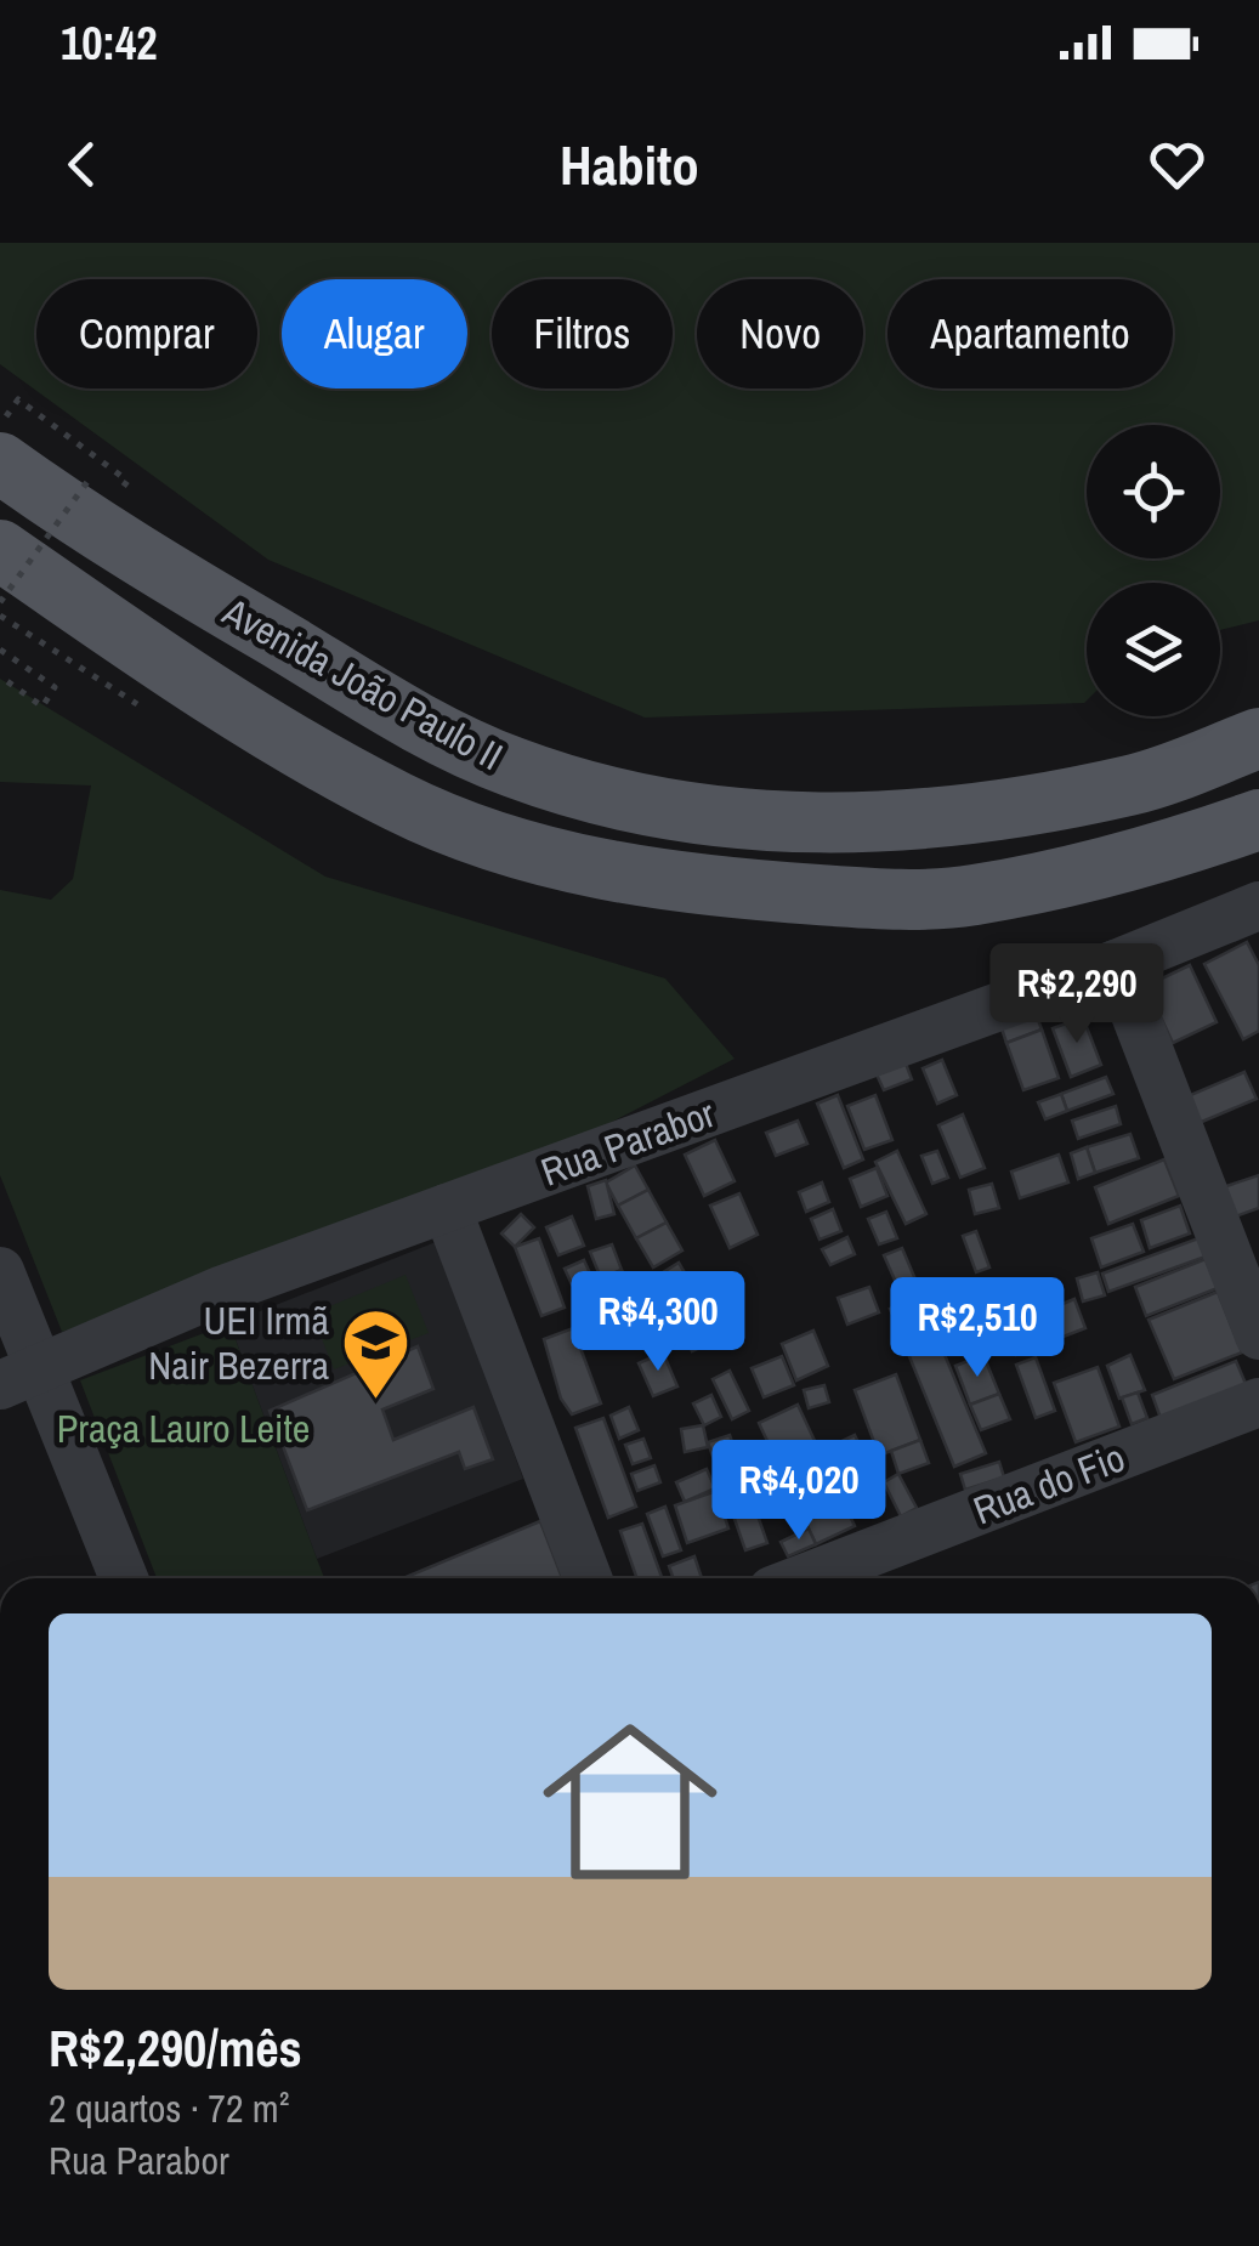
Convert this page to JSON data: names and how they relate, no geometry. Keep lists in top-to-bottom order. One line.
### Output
{"streets":{"main road":["Avenida João Paulo II"],"street":["Rua Parabor","Rua do Fio"]},"parks":["Praça Lauro Leite"],"places":{"school or university":["UEI Irmã Nair Bezerra"]},"page":{"status":"10:42","header":"Habito","chip":["Comprar","Alugar","Filtros","Novo","Apartamento"],"price":["R$2,290","R$4,300","R$2,510","R$4,020"],"list":[{"name":"R$2,290/mês","note":"2 quartos · 72 m² · Rua Parabor"}]}}
